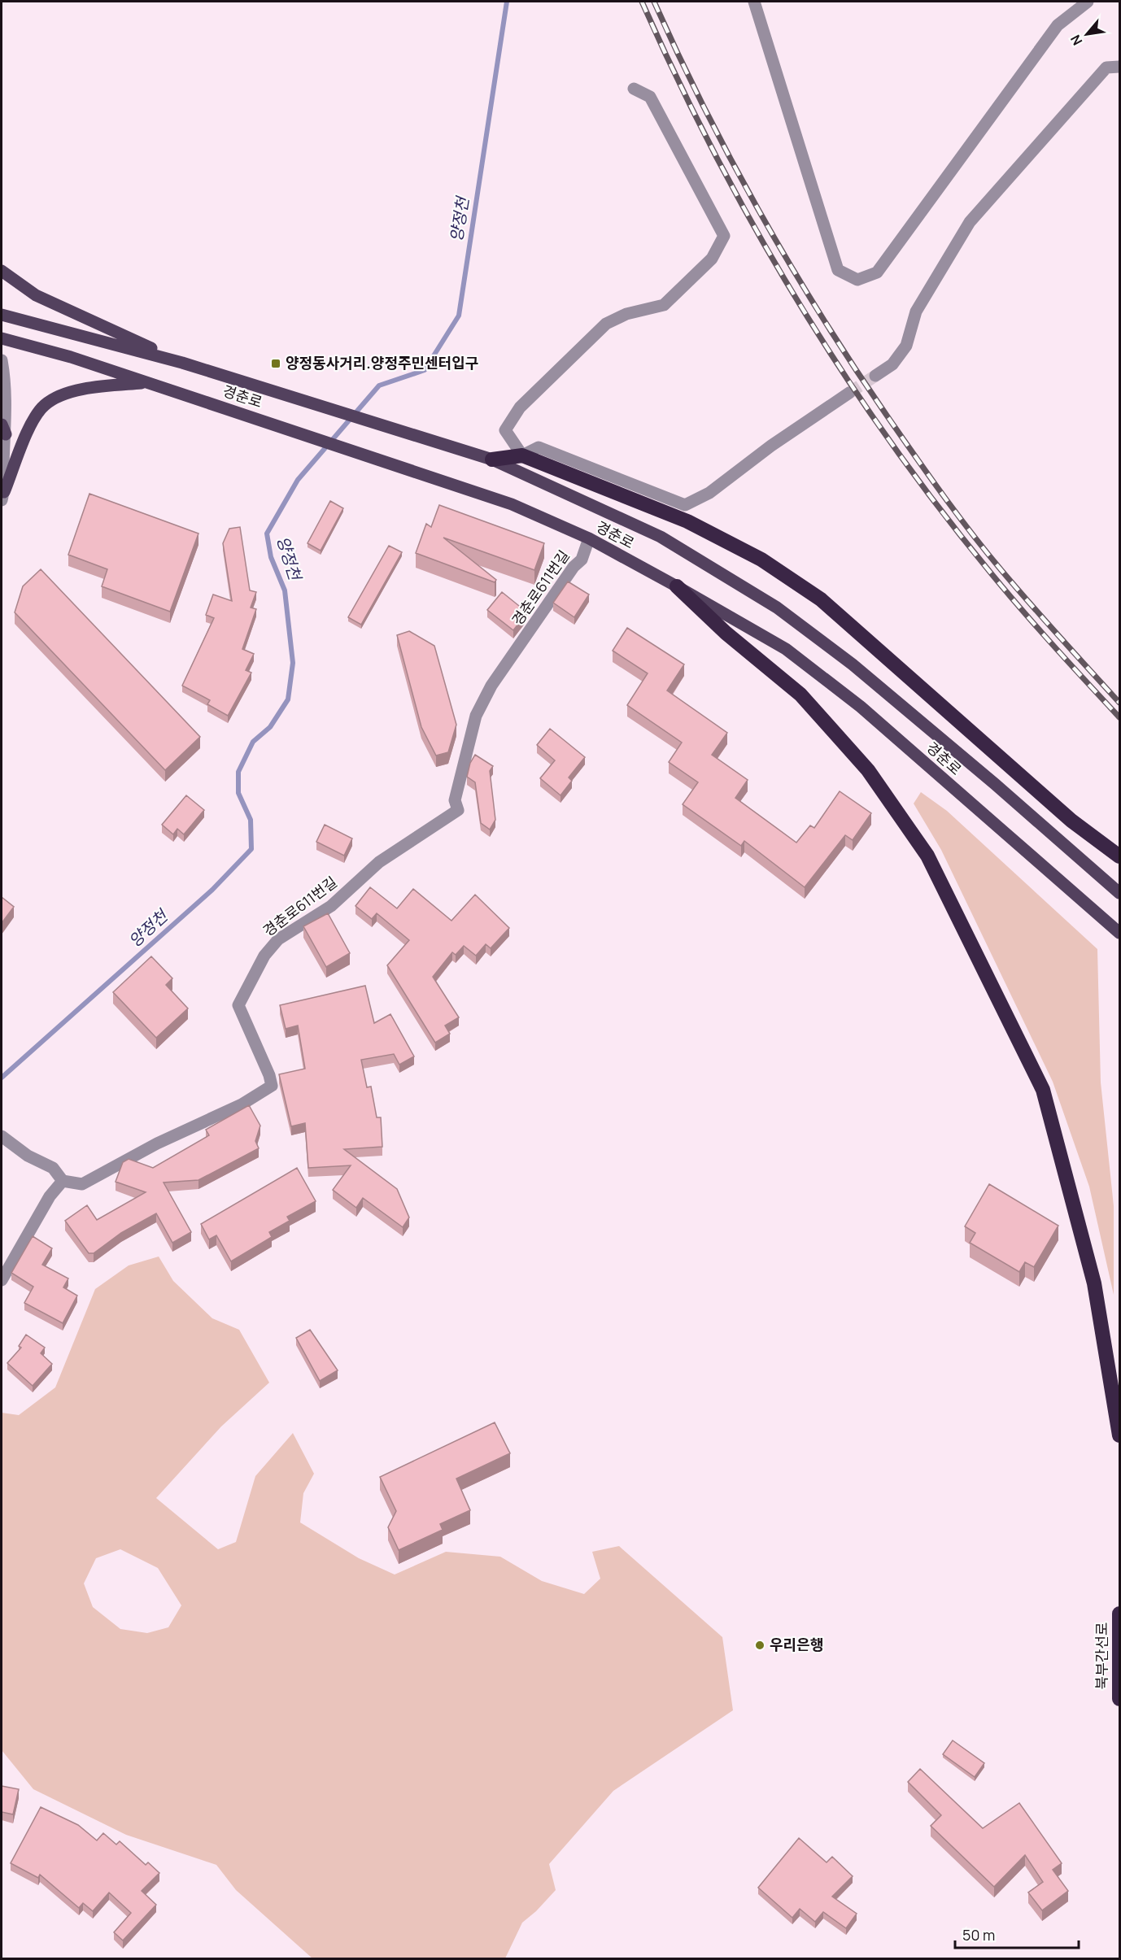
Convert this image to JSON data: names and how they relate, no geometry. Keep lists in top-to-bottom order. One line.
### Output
{"streets":{"highway":["북부간선로"],"main road":["경춘로"],"street":["경춘로611번길"]},"crossings":[["경춘로","경춘로611번길"]],"water":["양정천"],"places":{"transit":["양정동사거리.양정주민센터입구"],"other":["우리은행"]},"scale_bar":"50 m","north":"bottom left"}
